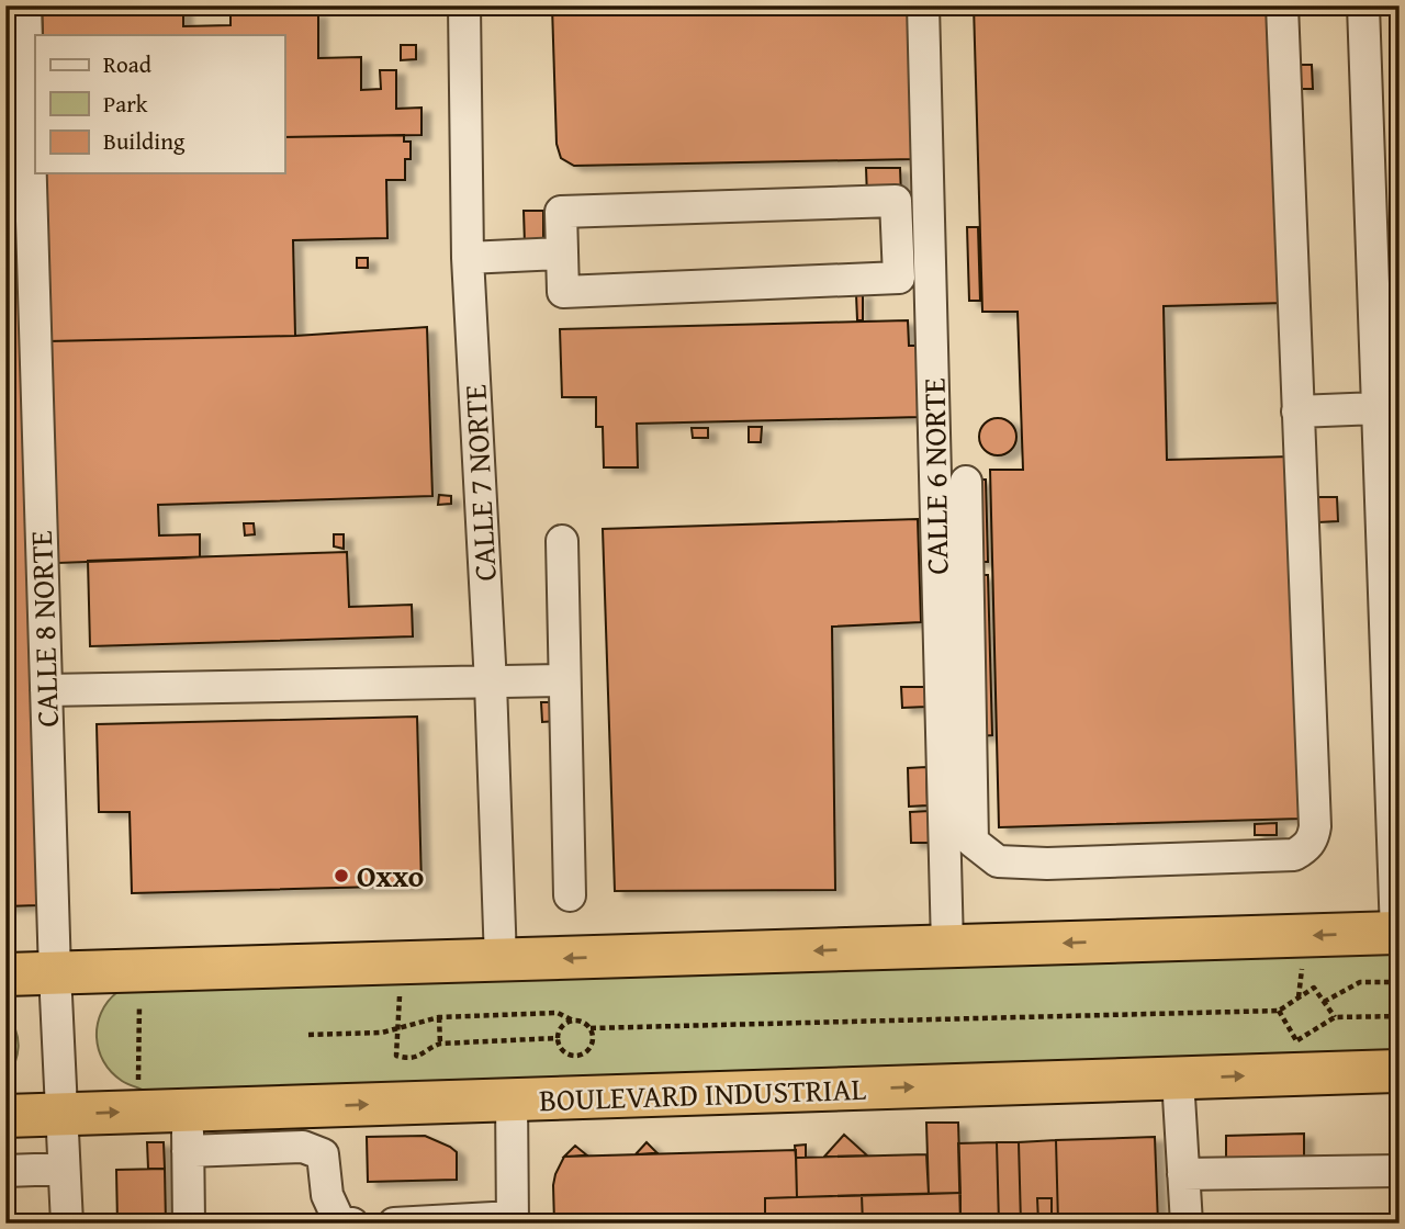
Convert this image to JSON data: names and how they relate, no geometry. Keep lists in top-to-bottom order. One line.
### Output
{"streets":{"highway":["BOULEVARD INDUSTRIAL"],"street":["CALLE 6 NORTE","CALLE 7 NORTE","CALLE 8 NORTE"]},"crossings":[["CALLE 8 NORTE","BOULEVARD INDUSTRIAL"]],"places":["Oxxo"],"legend":["Road","Park","Building"]}
